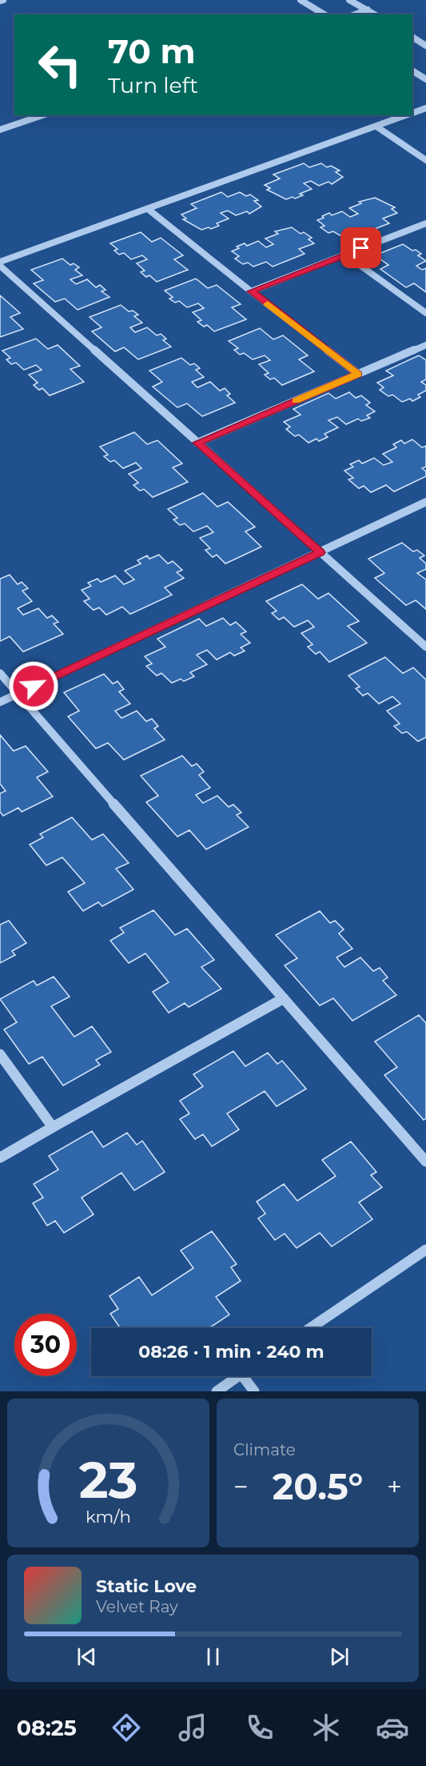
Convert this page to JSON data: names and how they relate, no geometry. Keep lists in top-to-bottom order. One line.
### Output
{"page":{"turn":["70 m","Turn left"],"limit":"30","trip":"08:26 · 1 min · 240 m","tile":"Climate","heat":["−","20.5°","+"],"song":["Static Love","Velvet Ray"],"tabs":"08:25","gauge":["23","km/h"]}}
